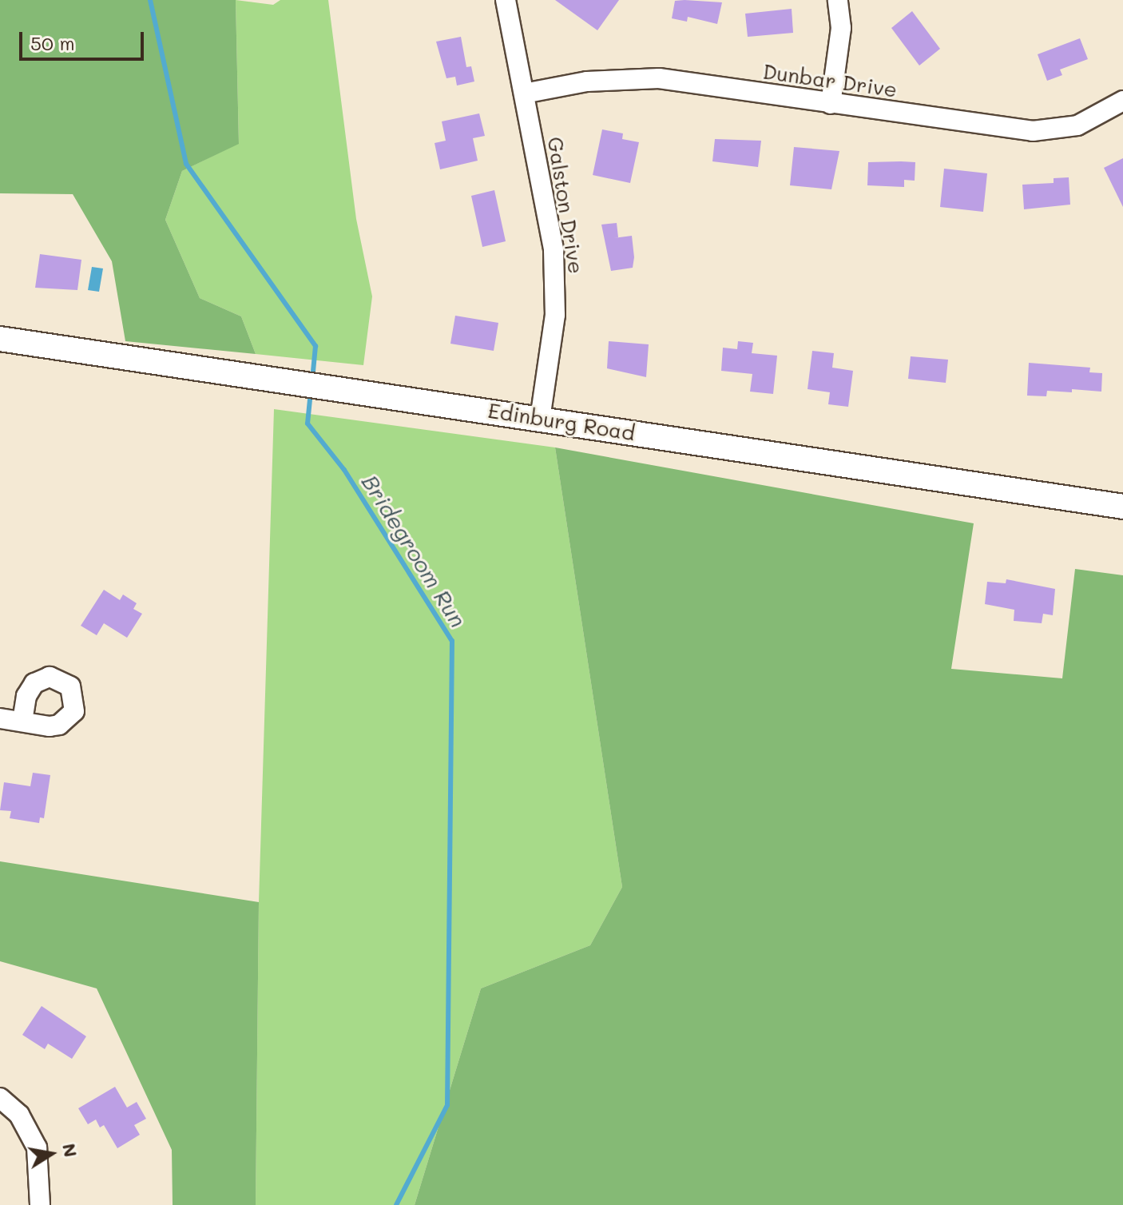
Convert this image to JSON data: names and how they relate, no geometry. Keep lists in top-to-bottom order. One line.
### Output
{"streets":{"main road":["Edinburg Road"],"street":["Dunbar Drive","Galston Drive"]},"crossings":[["Dunbar Drive","Galston Drive"],["Galston Drive","Edinburg Road"]],"water":["Bridegroom Run"],"scale_bar":"50 m","north":"right"}
